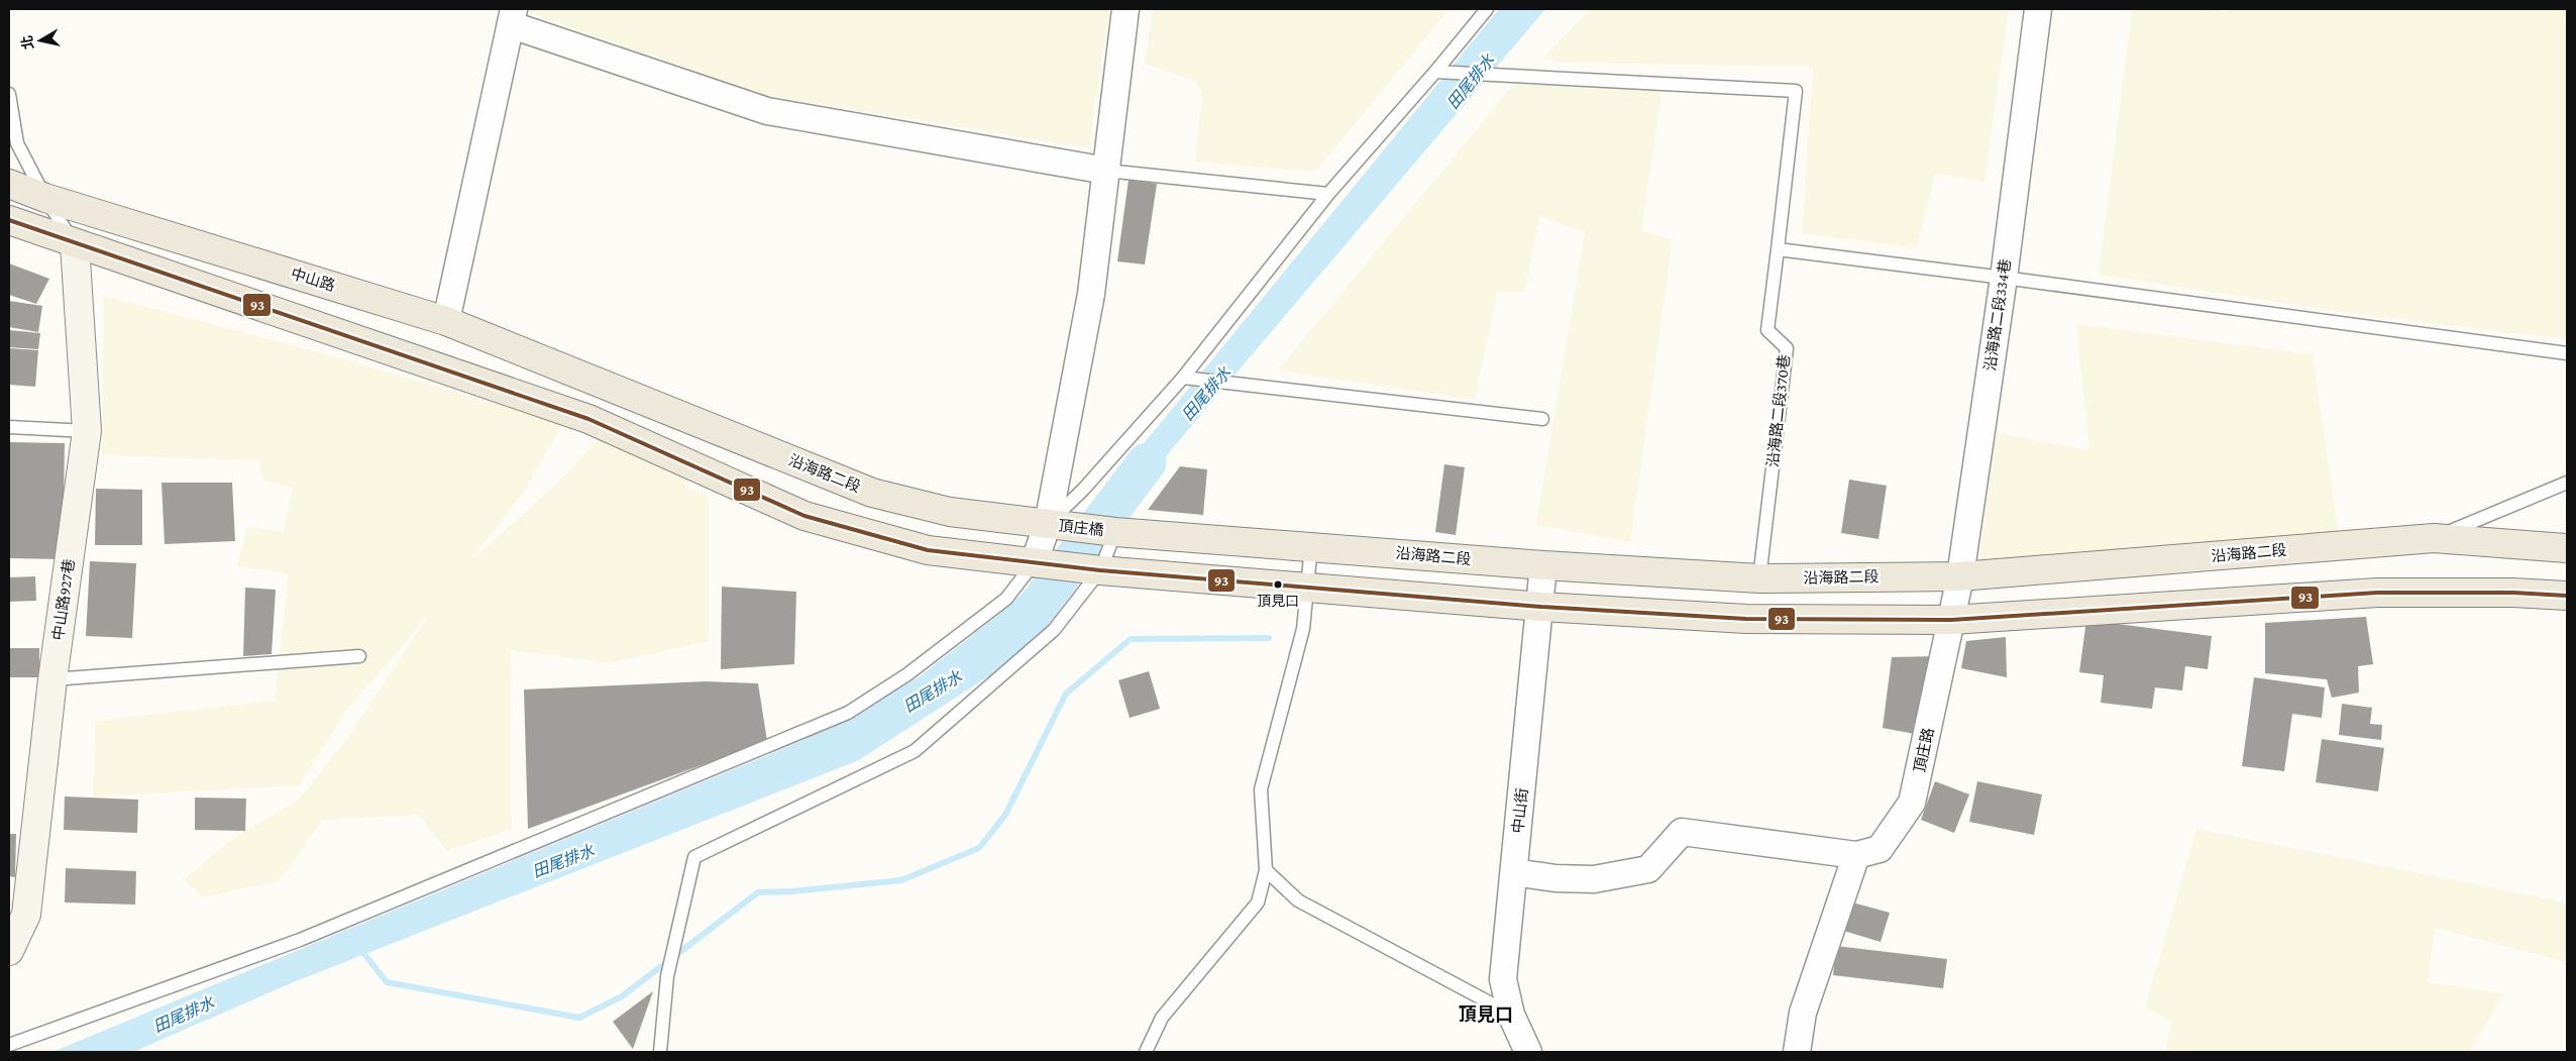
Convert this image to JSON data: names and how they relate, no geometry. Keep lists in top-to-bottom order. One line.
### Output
{"streets":{"main road":["中山路","沿海路二段","頂庄橋"],"street":["沿海路二段334巷","中山路927巷","頂庄路","中山街"],"lane":["沿海路二段370巷"]},"crossings":[["中山路","沿海路二段"],["沿海路二段334巷","沿海路二段"],["沿海路二段334巷","頂庄路"],["沿海路二段370巷","沿海路二段"],["沿海路二段","頂庄橋"],["沿海路二段","中山街"]],"districts":["頂見口"],"water":["田尾排水"],"places":["頂見口"],"lines":["transit line 93"],"north":"left"}
